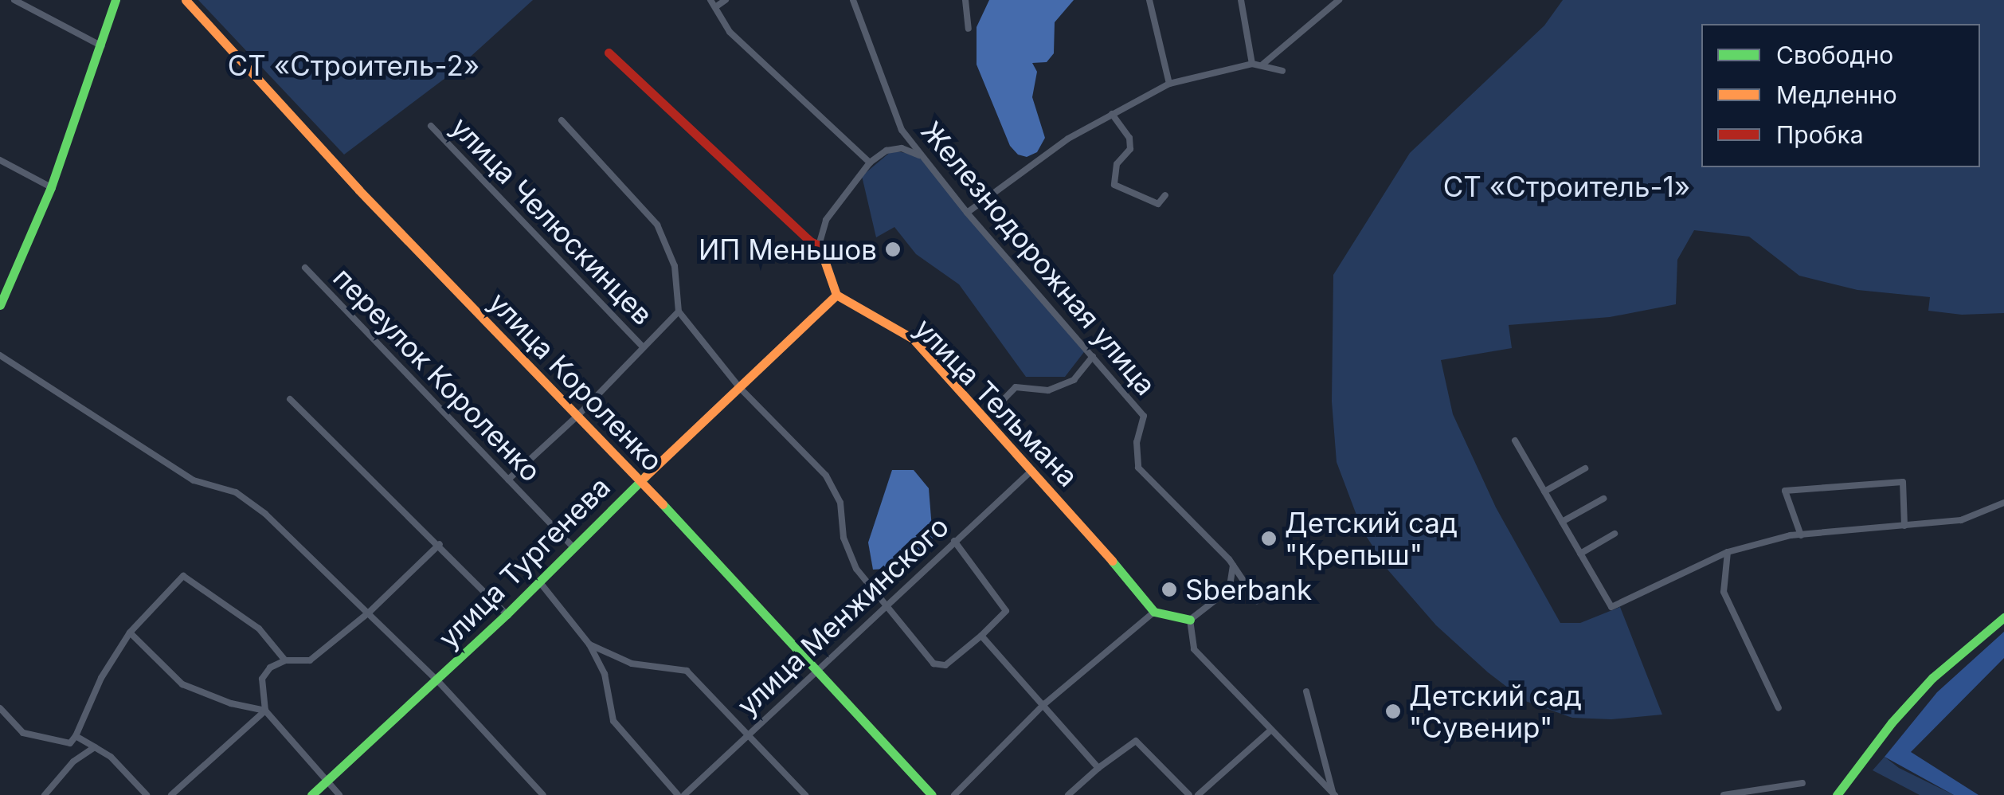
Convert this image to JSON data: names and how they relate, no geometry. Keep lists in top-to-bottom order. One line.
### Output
{"streets":{"street":["улица Челюскинцев","Железнодорожная улица","переулок Короленко","улица Короленко","улица Тельмана","улица Тургенева","улица Менжинского"]},"crossings":[["улица Челюскинцев","улица Тургенева"],["улица Челюскинцев","улица Менжинского"],["переулок Короленко","улица Тургенева"],["улица Короленко","улица Тургенева"],["улица Короленко","улица Менжинского"],["улица Тельмана","улица Тургенева"],["улица Тельмана","улица Менжинского"]],"parks":["СТ «Строитель-2»","СТ «Строитель-1»"],"places":["ИП Меньшов","Детский сад \"Крепыш\"","Sberbank","Детский сад \"Сувенир\""],"legend":["Свободно","Медленно","Пробка"]}
